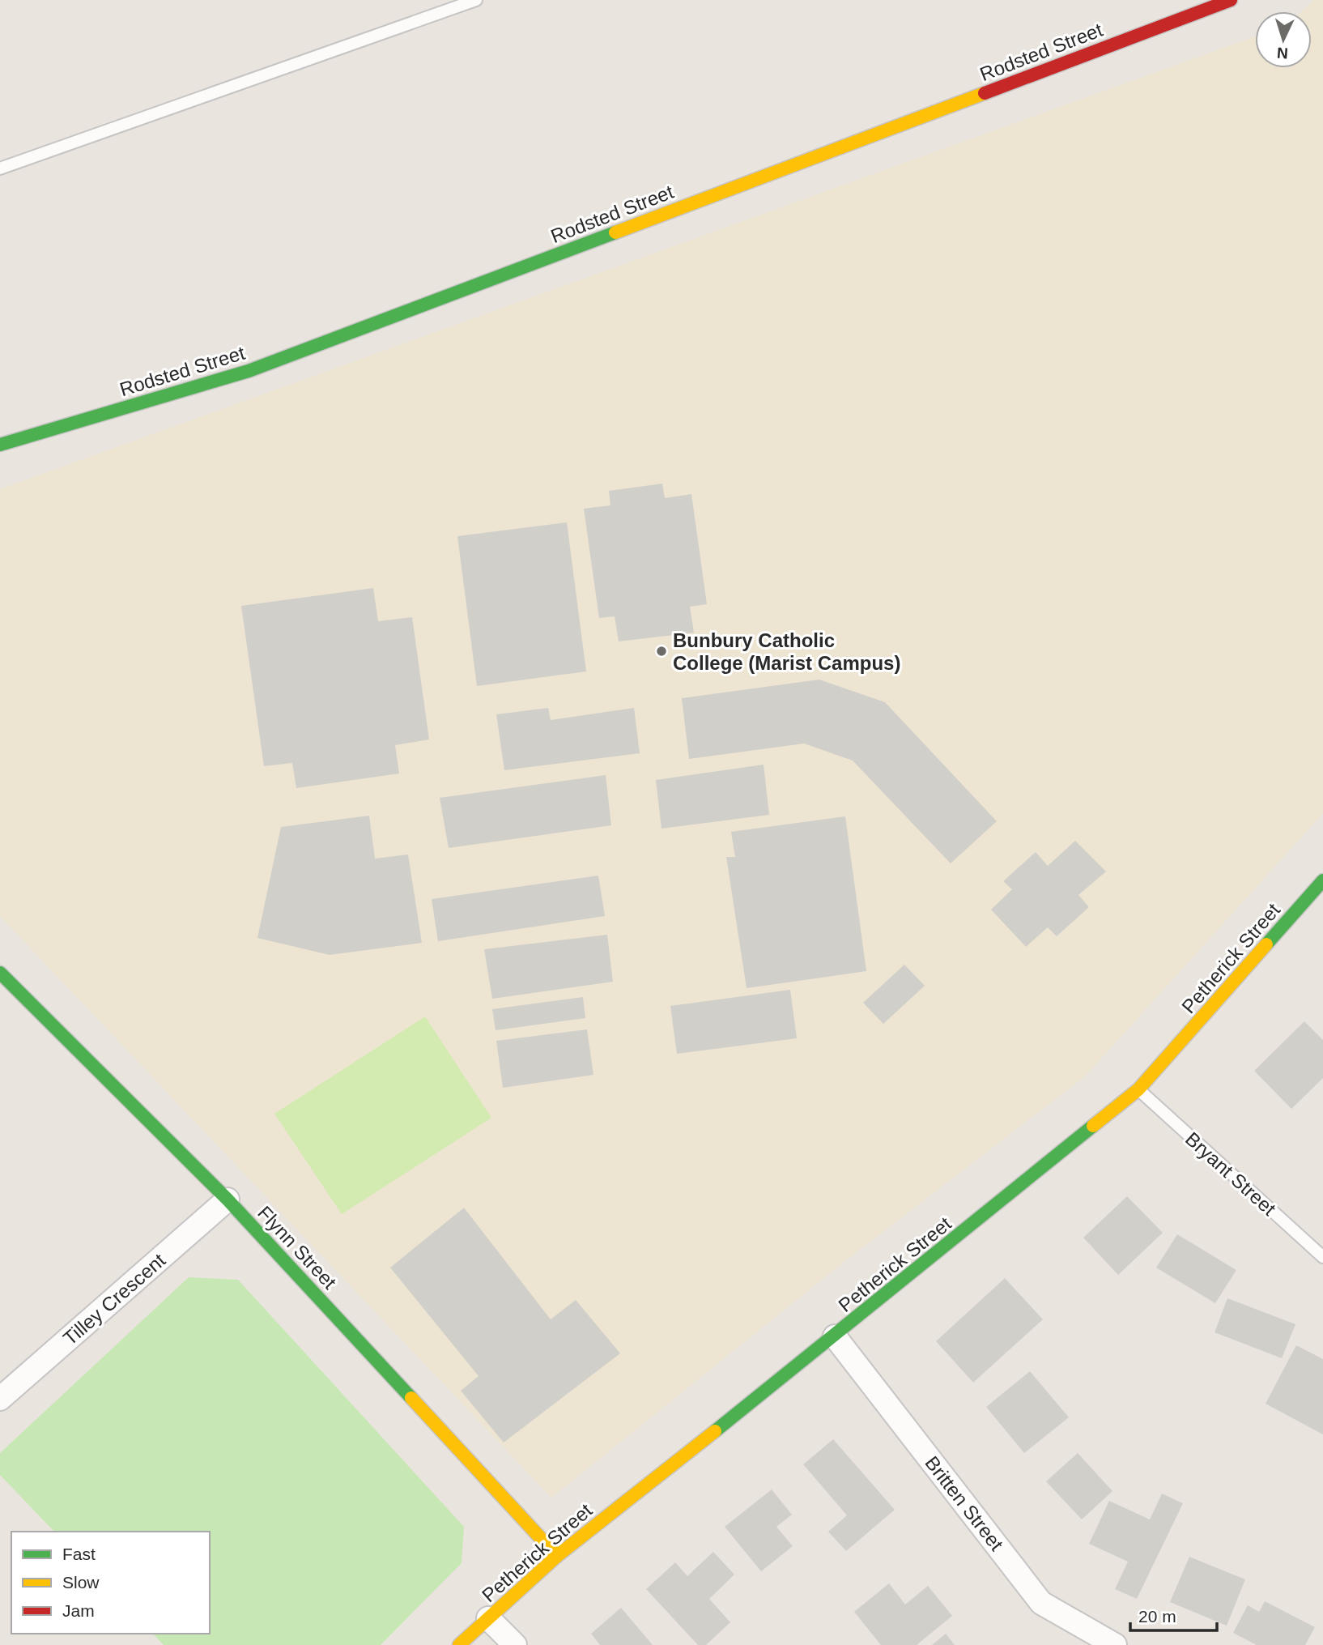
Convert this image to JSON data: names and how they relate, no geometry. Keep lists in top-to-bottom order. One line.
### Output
{"streets":{"street":["Rodsted Street","Petherick Street","Flynn Street","Tilley Crescent","Britten Street"],"lane":["Bryant Street"]},"crossings":[["Petherick Street","Bryant Street"],["Petherick Street","Flynn Street"],["Petherick Street","Britten Street"],["Flynn Street","Tilley Crescent"]],"places":["Bunbury Catholic College (Marist Campus)"],"legend":["Fast","Slow","Jam"],"scale_bar":"20 m","north":"bottom"}
